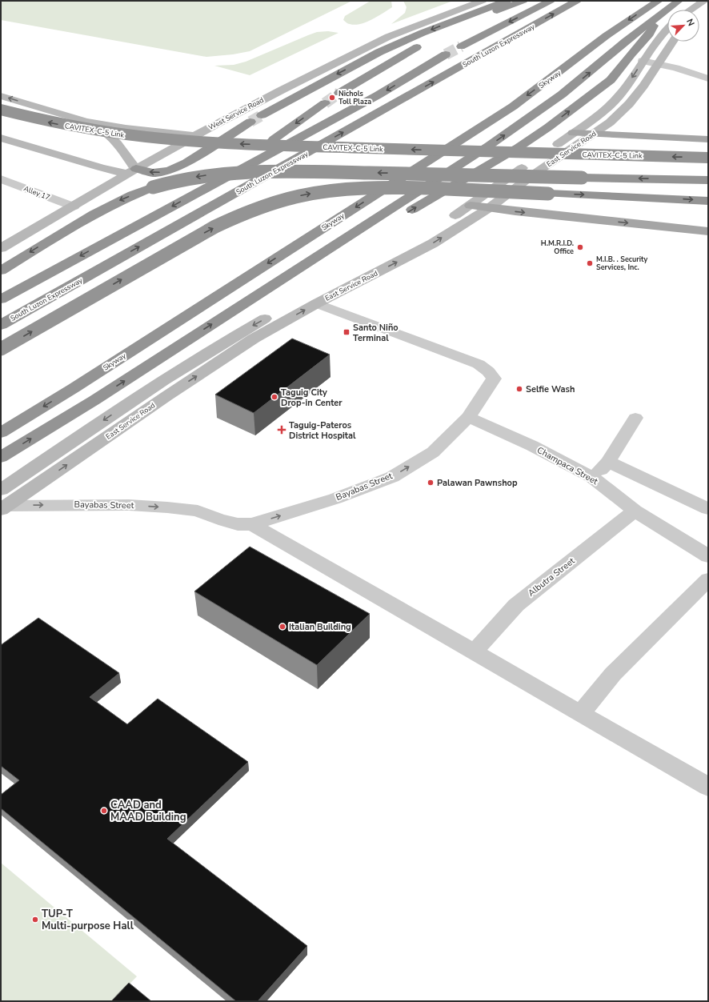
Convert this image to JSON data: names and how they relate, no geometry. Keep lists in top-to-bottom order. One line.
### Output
{"streets":{"highway":["South Luzon Expressway","Skyway","CAVITEX–C-5 Link"],"main road":["West Service Road","East Service Road"],"street":["Alley 17","Champaca Street","Bayabas Street","Albutra Street"]},"crossings":[["West Service Road","Alley 17"],["East Service Road","Bayabas Street"],["Champaca Street","Bayabas Street"],["Champaca Street","Albutra Street"]],"one_way":["Bayabas Street"],"places":{"other":["Nichols Toll Plaza","H.M.R.I.D. Office","M.I.B. . Security Services, Inc.","Selfie Wash","Taguig City Drop-in Center","Palawan Pawnshop","Italian Building","CAAD and MAAD Building","TUP-T Multi-purpose Hall"],"transit":["Santo Niño Terminal"],"health":["Taguig-Pateros District Hospital"]},"north":"top right"}
